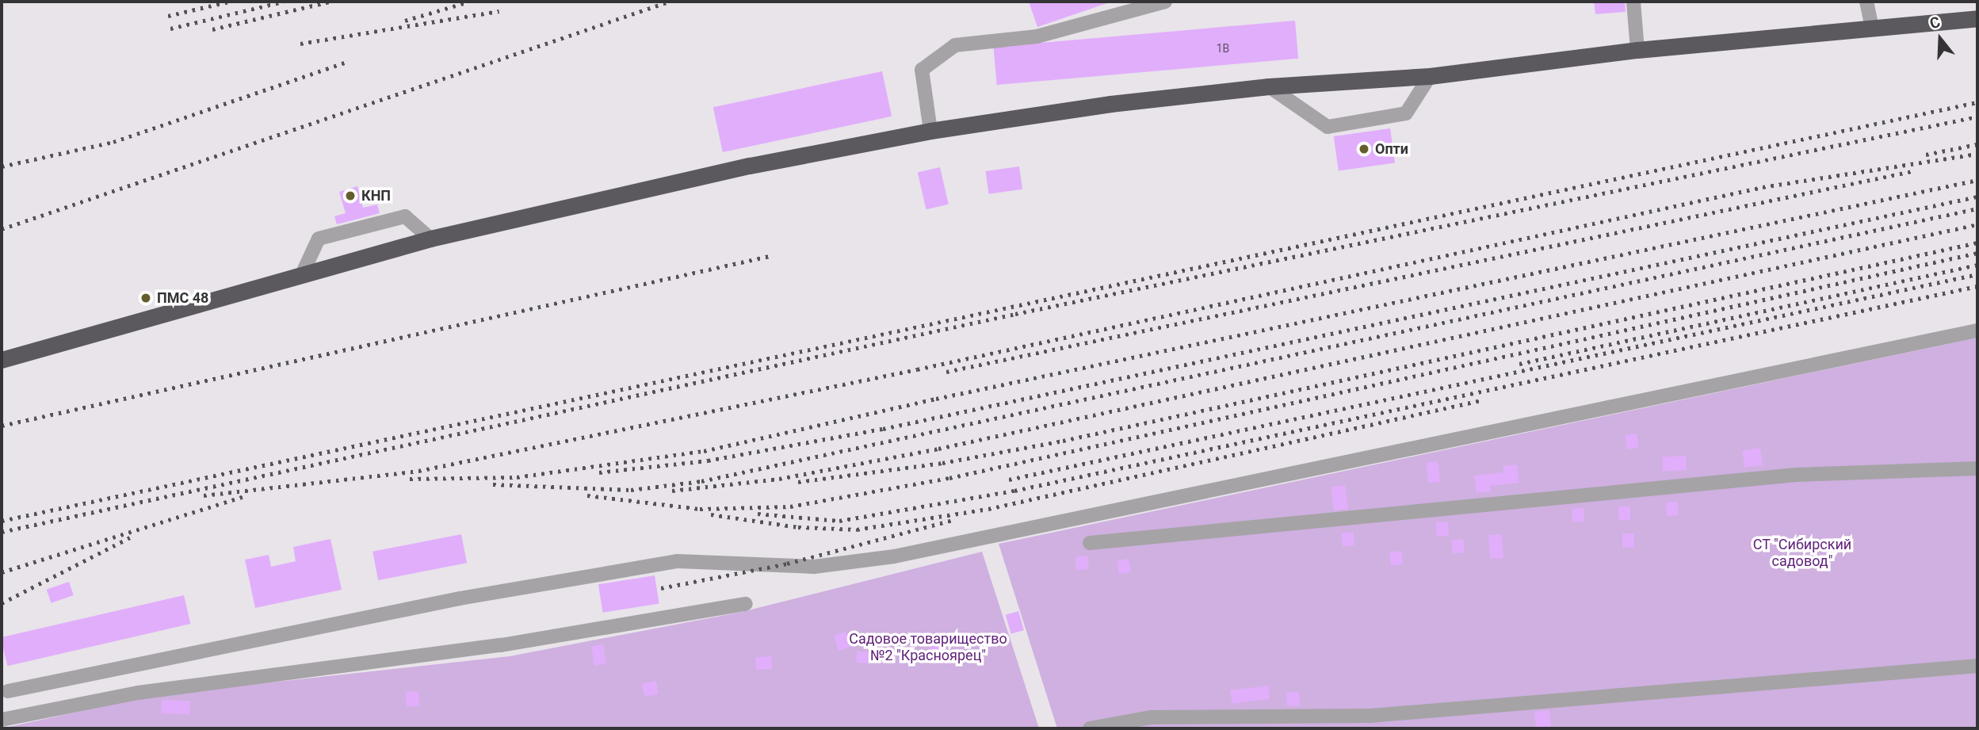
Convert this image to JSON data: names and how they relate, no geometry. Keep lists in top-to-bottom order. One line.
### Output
{"parks":["СТ \"Сибирский садовод\"","Садовое товарищество №2 \"Красноярец\""],"places":["Опти","КНП","ПМС 48"],"house_numbers":["1В"],"north":"top"}
